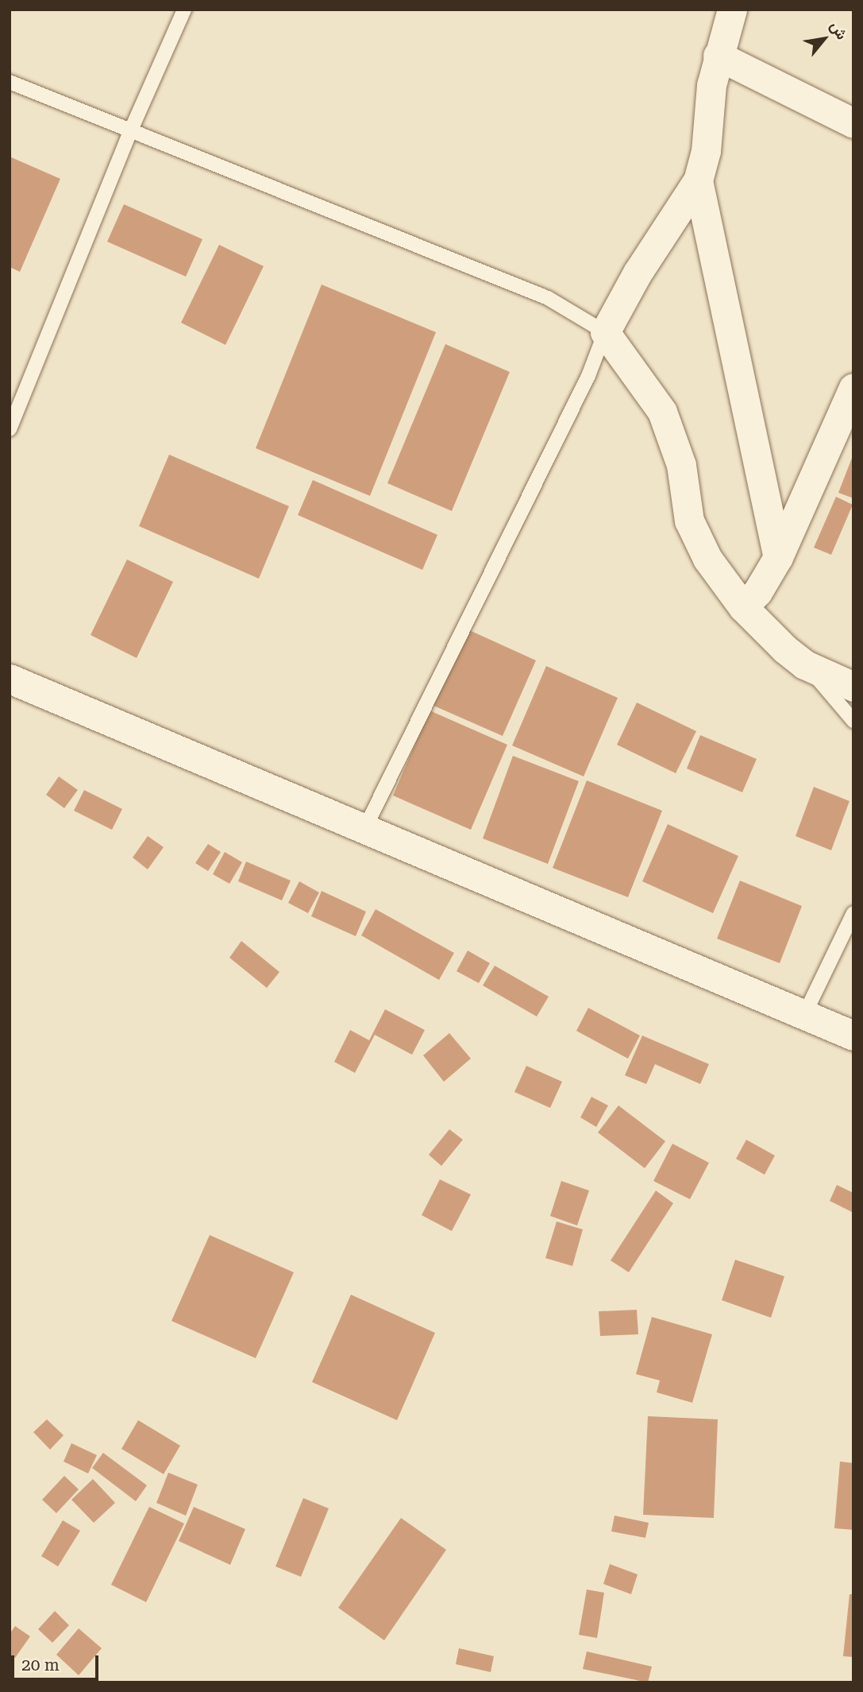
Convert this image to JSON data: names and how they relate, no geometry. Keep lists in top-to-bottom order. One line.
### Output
{"scale_bar":"20 m","north":"top right"}
